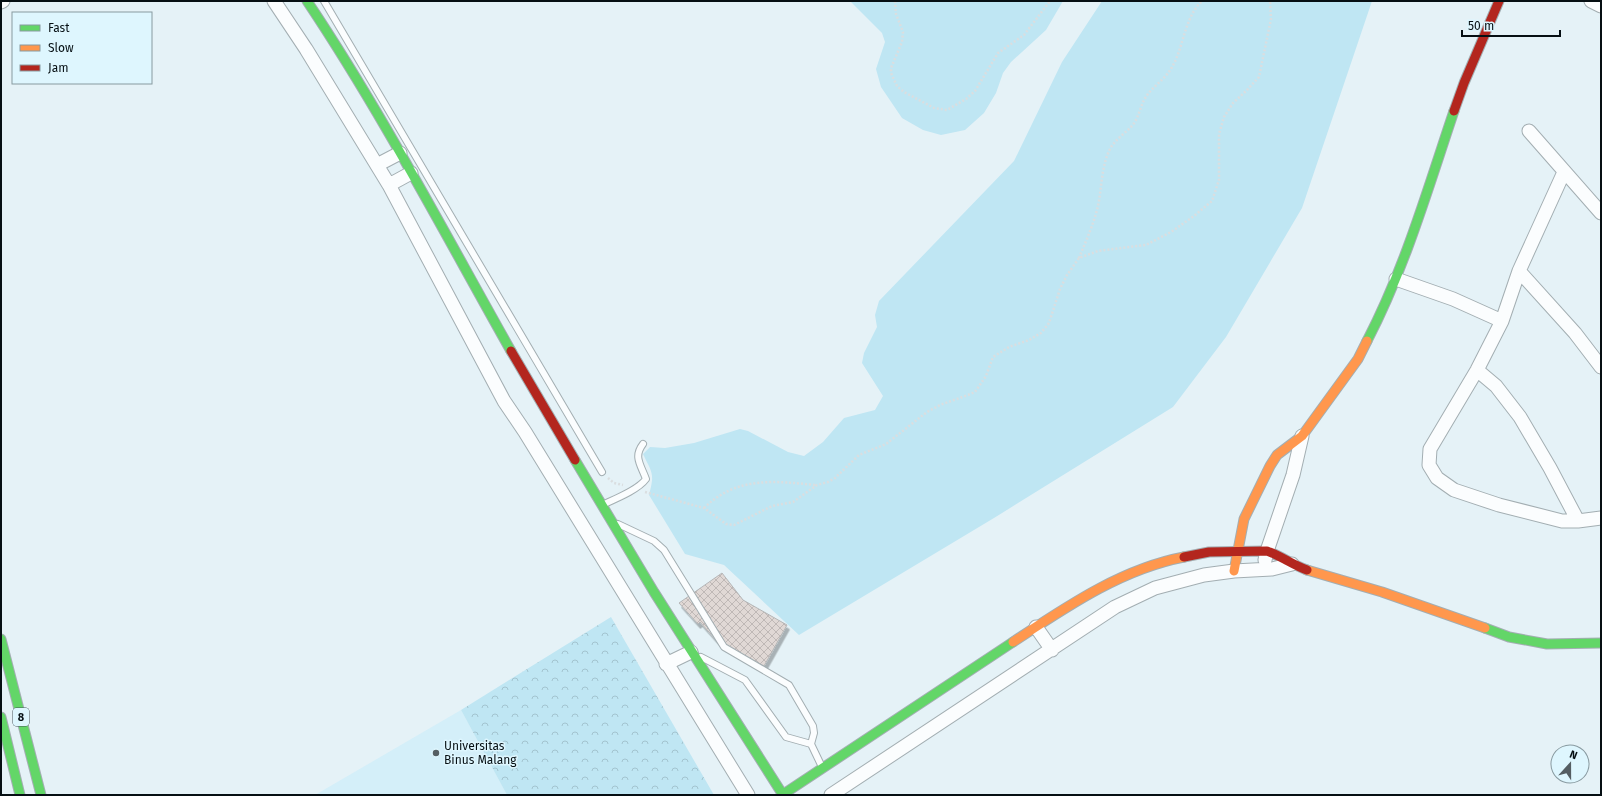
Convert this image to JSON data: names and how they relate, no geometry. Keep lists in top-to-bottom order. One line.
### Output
{"streets":{"main road":["8"]},"places":["Universitas Binus Malang"],"legend":["Fast","Slow","Jam"],"scale_bar":"50 m","north":"top"}
